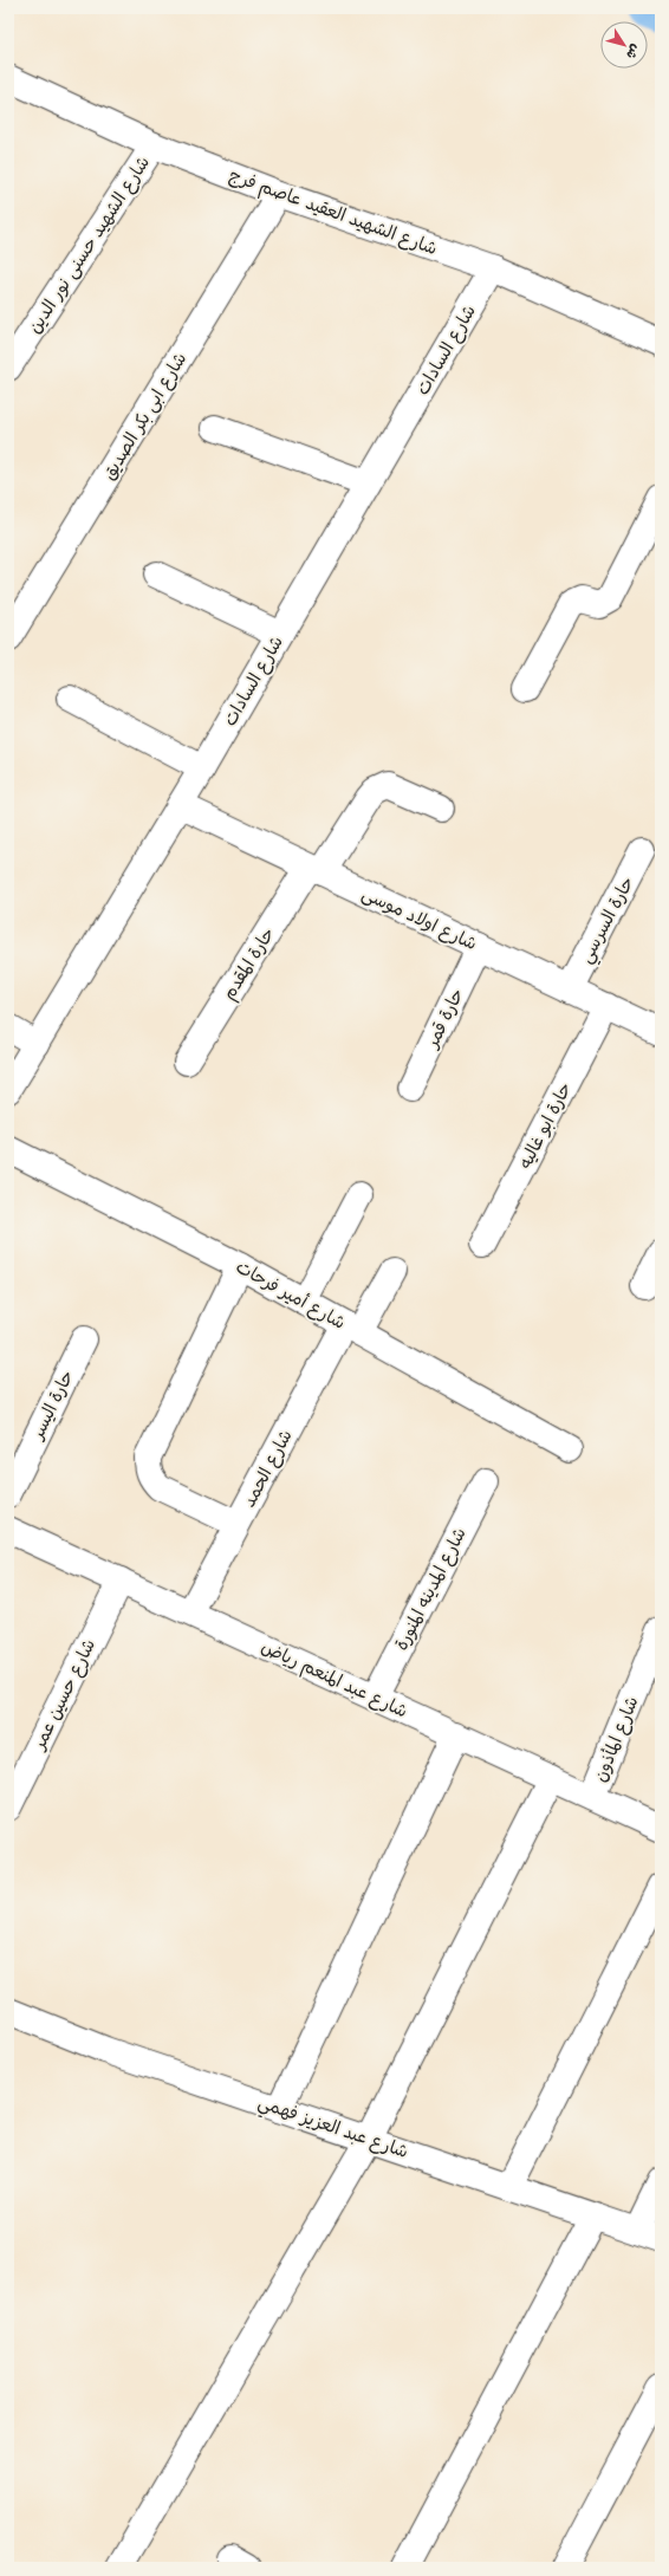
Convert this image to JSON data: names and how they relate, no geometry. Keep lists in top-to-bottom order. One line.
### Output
{"streets":{"street":["شارع الشهيد العقيد عاصم فرج","شارع الشهيد حسنى نور الدين","شارع السادات","شارع ابى بكر الصديق","شارع اولاد موسى","حارة السرسي","حارة المقدم","حارة قمر","حارة ابو غاليه","شارع أمير فرحات","حارة اليسر","شارع الحمد","شارع المدينه المنورة","شارع عبد المنعم رياض","شارع حسين عمر","شارع المأذون","شارع عبد العزيز فهمي"]},"crossings":[["شارع الشهيد العقيد عاصم فرج","شارع الشهيد حسنى نور الدين"],["شارع الشهيد العقيد عاصم فرج","شارع السادات"],["شارع الشهيد العقيد عاصم فرج","شارع ابى بكر الصديق"],["شارع السادات","شارع اولاد موسى"],["شارع اولاد موسى","حارة السرسي"],["شارع اولاد موسى","حارة المقدم"],["شارع اولاد موسى","حارة قمر"],["شارع اولاد موسى","حارة ابو غاليه"],["شارع أمير فرحات","شارع الحمد"],["شارع الحمد","شارع عبد المنعم رياض"],["شارع المدينه المنورة","شارع عبد المنعم رياض"],["شارع عبد المنعم رياض","شارع حسين عمر"],["شارع عبد المنعم رياض","شارع المأذون"]],"north":"bottom right"}
